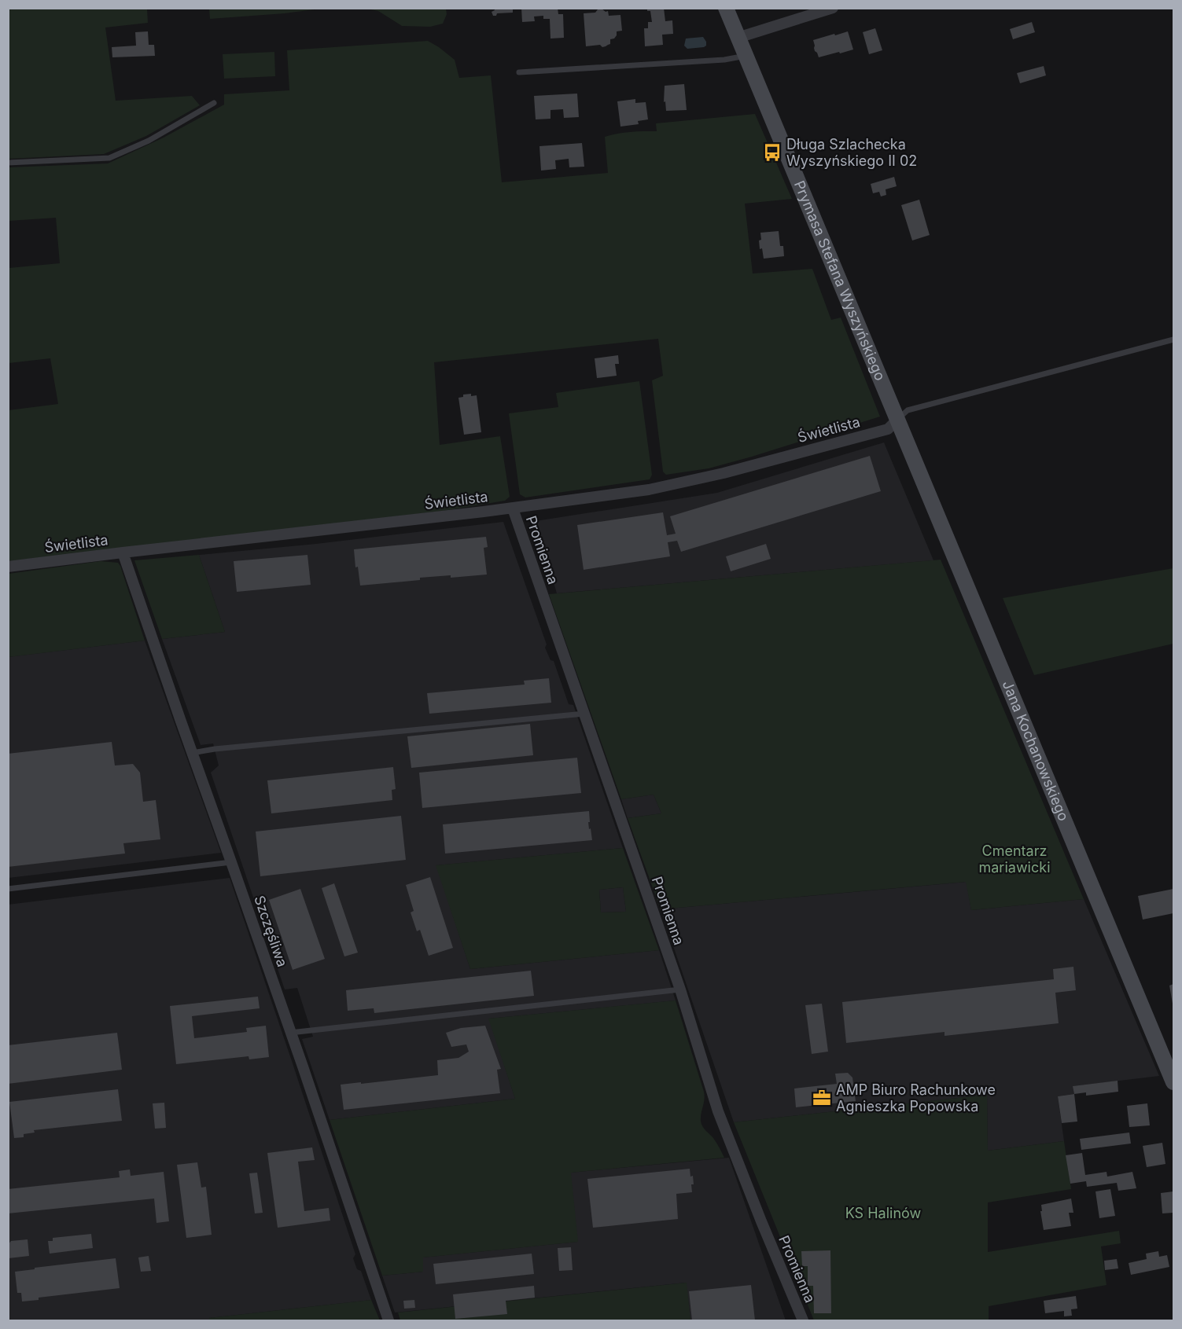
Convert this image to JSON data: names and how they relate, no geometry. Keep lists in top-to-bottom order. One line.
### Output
{"streets":{"street":["Prymasa Stefana Wyszyńskiego","Świetlista","Promienna","Jana Kochanowskiego","Szczęśliwa"]},"crossings":[["Prymasa Stefana Wyszyńskiego","Świetlista"],["Prymasa Stefana Wyszyńskiego","Jana Kochanowskiego"],["Świetlista","Promienna"],["Świetlista","Jana Kochanowskiego"],["Świetlista","Szczęśliwa"]],"parks":["Cmentarz mariawicki","KS Halinów"],"places":{"bus stop":["Długa Szlachecka Wyszyńskiego II 02"],"office":["AMP Biuro Rachunkowe Agnieszka Popowska"]}}
